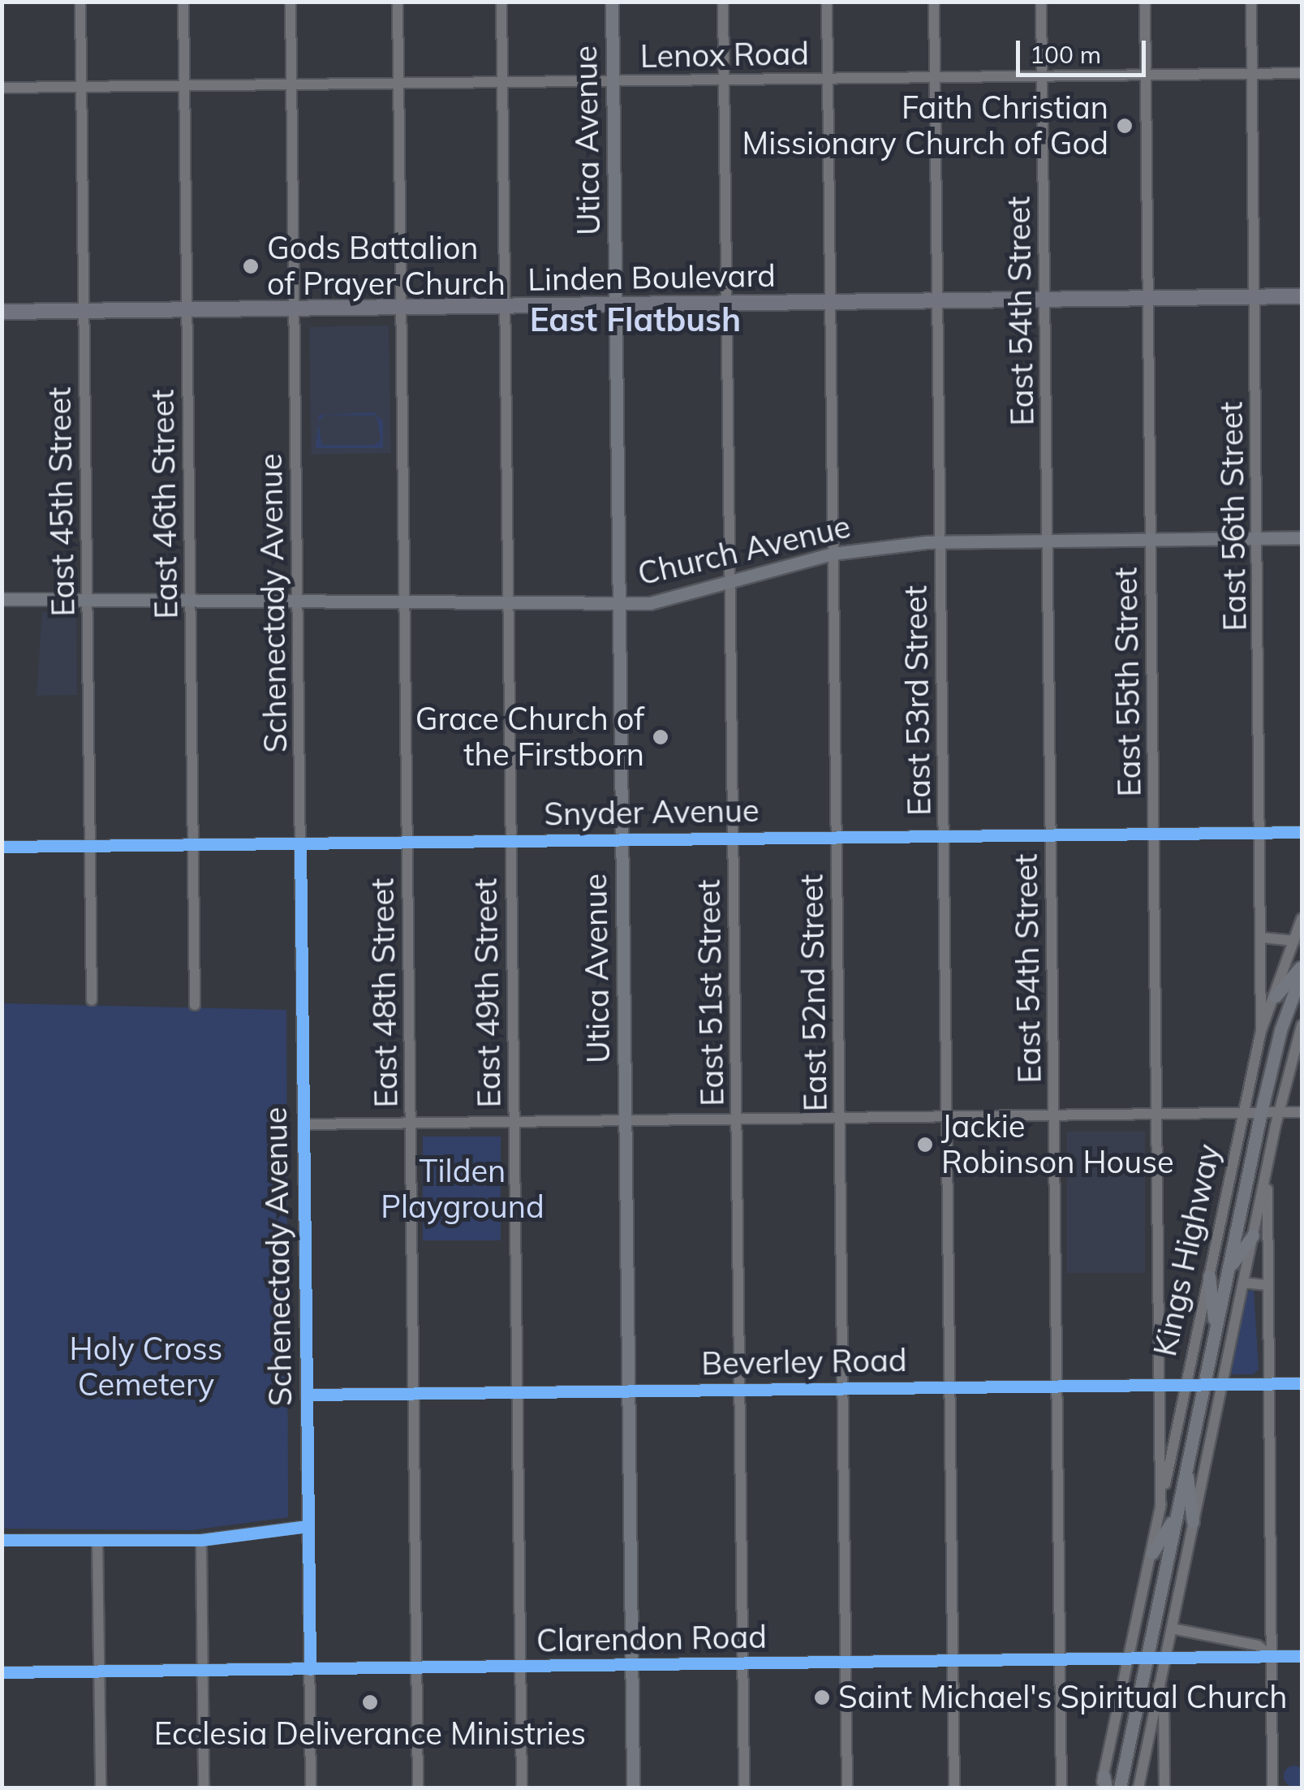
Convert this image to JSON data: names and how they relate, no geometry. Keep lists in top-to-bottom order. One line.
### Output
{"streets":{"highway":["Linden Boulevard"],"main road":["Utica Avenue","Church Avenue","Kings Highway"],"street":["Lenox Road","East 54th Street","East 45th Street","East 46th Street","East 56th Street","Schenectady Avenue","East 55th Street","East 53rd Street","Snyder Avenue","East 48th Street","East 49th Street","East 51st Street","East 52nd Street","Beverley Road","Clarendon Road"]},"crossings":[["Lenox Road","Utica Avenue"],["Lenox Road","East 54th Street"],["Lenox Road","East 45th Street"],["Lenox Road","East 46th Street"],["Lenox Road","East 56th Street"],["Lenox Road","Schenectady Avenue"],["Lenox Road","East 55th Street"],["Lenox Road","East 53rd Street"],["Lenox Road","East 48th Street"],["Lenox Road","East 49th Street"],["Lenox Road","East 51st Street"],["Lenox Road","East 52nd Street"],["Utica Avenue","Linden Boulevard"],["Utica Avenue","Church Avenue"],["Utica Avenue","Snyder Avenue"],["Utica Avenue","Beverley Road"],["Utica Avenue","Clarendon Road"],["Linden Boulevard","East 54th Street"],["Linden Boulevard","East 45th Street"],["Linden Boulevard","East 46th Street"],["Linden Boulevard","East 56th Street"],["Linden Boulevard","Schenectady Avenue"],["Linden Boulevard","East 55th Street"],["Linden Boulevard","East 53rd Street"],["Linden Boulevard","East 48th Street"],["Linden Boulevard","East 49th Street"],["Linden Boulevard","East 51st Street"],["Linden Boulevard","East 52nd Street"],["East 54th Street","Church Avenue"],["East 54th Street","Snyder Avenue"],["East 54th Street","Beverley Road"],["East 54th Street","Clarendon Road"],["East 45th Street","Church Avenue"],["East 45th Street","Snyder Avenue"],["East 46th Street","Church Avenue"],["East 46th Street","Snyder Avenue"],["East 56th Street","Church Avenue"],["East 56th Street","Snyder Avenue"],["East 56th Street","Kings Highway"],["Church Avenue","Schenectady Avenue"],["Church Avenue","East 55th Street"],["Church Avenue","East 53rd Street"],["Church Avenue","East 48th Street"],["Church Avenue","East 49th Street"],["Church Avenue","East 51st Street"],["Church Avenue","East 52nd Street"],["Schenectady Avenue","Snyder Avenue"],["Schenectady Avenue","Beverley Road"],["Schenectady Avenue","Clarendon Road"],["East 55th Street","Snyder Avenue"],["East 55th Street","Kings Highway"],["East 55th Street","Beverley Road"],["East 53rd Street","Snyder Avenue"],["East 53rd Street","Beverley Road"],["East 53rd Street","Clarendon Road"],["Snyder Avenue","East 48th Street"],["Snyder Avenue","East 49th Street"],["Snyder Avenue","East 51st Street"],["Snyder Avenue","East 52nd Street"],["East 48th Street","Beverley Road"],["East 48th Street","Clarendon Road"],["East 49th Street","Beverley Road"],["East 49th Street","Clarendon Road"],["East 51st Street","Beverley Road"],["East 51st Street","Clarendon Road"],["East 52nd Street","Beverley Road"],["East 52nd Street","Clarendon Road"],["Kings Highway","Beverley Road"],["Kings Highway","Clarendon Road"]],"districts":["East Flatbush"],"parks":["Tilden Playground","Holy Cross Cemetery"],"places":["Faith Christian Missionary Church of God","Gods Battalion of Prayer Church","Grace Church of the Firstborn","Jackie Robinson House","Saint Michael's Spiritual Church","Ecclesia Deliverance Ministries"],"scale_bar":"100 m"}
